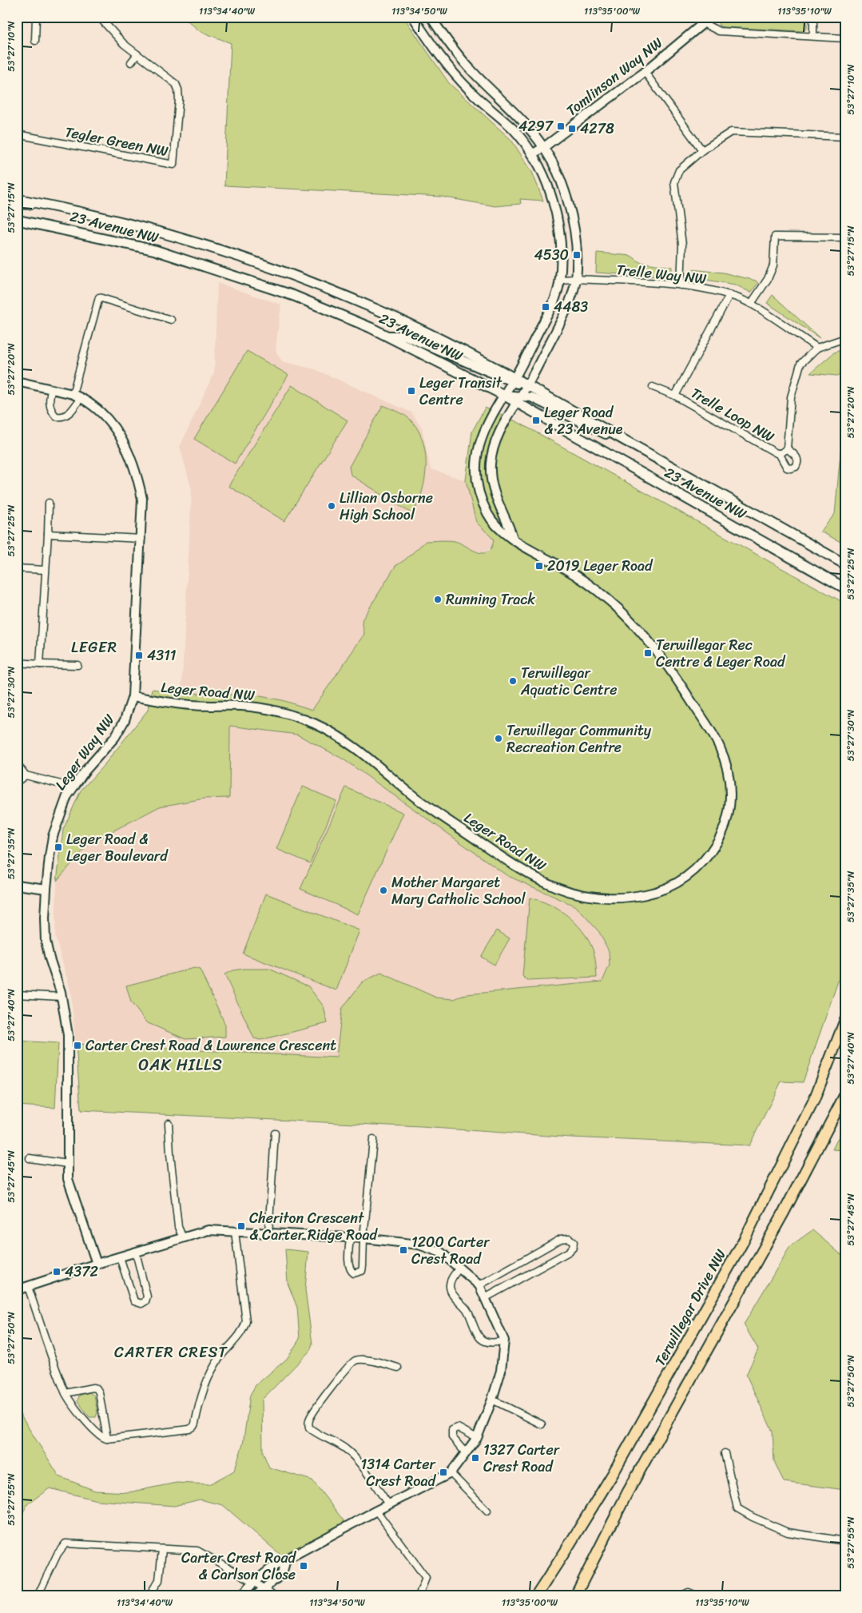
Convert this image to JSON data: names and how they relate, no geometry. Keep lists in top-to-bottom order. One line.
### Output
{"streets":{"main road":["23 Avenue NW","Terwillegar Drive NW"],"street":["Tomlinson Way NW","Tegler Green NW","Trelle Way NW","Trelle Loop NW","Leger Road NW","Leger Way NW"]},"crossings":[["Tomlinson Way NW","Leger Road NW"],["23 Avenue NW","Leger Road NW"],["Trelle Way NW","Trelle Loop NW"],["Trelle Way NW","Leger Road NW"],["Leger Road NW","Leger Way NW"]],"districts":["LEGER","OAK HILLS","CARTER CREST"],"places":{"transit":["4297","4278","4530","4483","Leger Transit Centre","Leger Road & 23 Avenue","2019 Leger Road","Terwillegar Rec Centre & Leger Road","4311","Leger Road & Leger Boulevard","Carter Crest Road & Lawrence Crescent","Cheriton Crescent & Carter Ridge Road","1200 Carter Crest Road","4372","1327 Carter Crest Road","1314 Carter Crest Road","Carter Crest Road & Carlson Close"],"other":["Lillian Osborne High School","Running Track","Terwillegar Aquatic Centre","Terwillegar Community Recreation Centre","Mother Margaret Mary Catholic School"]},"coordinates":["113°34'40\"W","113°34'50\"W","113°35'00\"W","113°35'10\"W","53°27'10\"N","53°27'15\"N","53°27'20\"N","53°27'25\"N","53°27'30\"N","53°27'35\"N","53°27'40\"N","53°27'45\"N","53°27'50\"N","53°27'55\"N"]}
